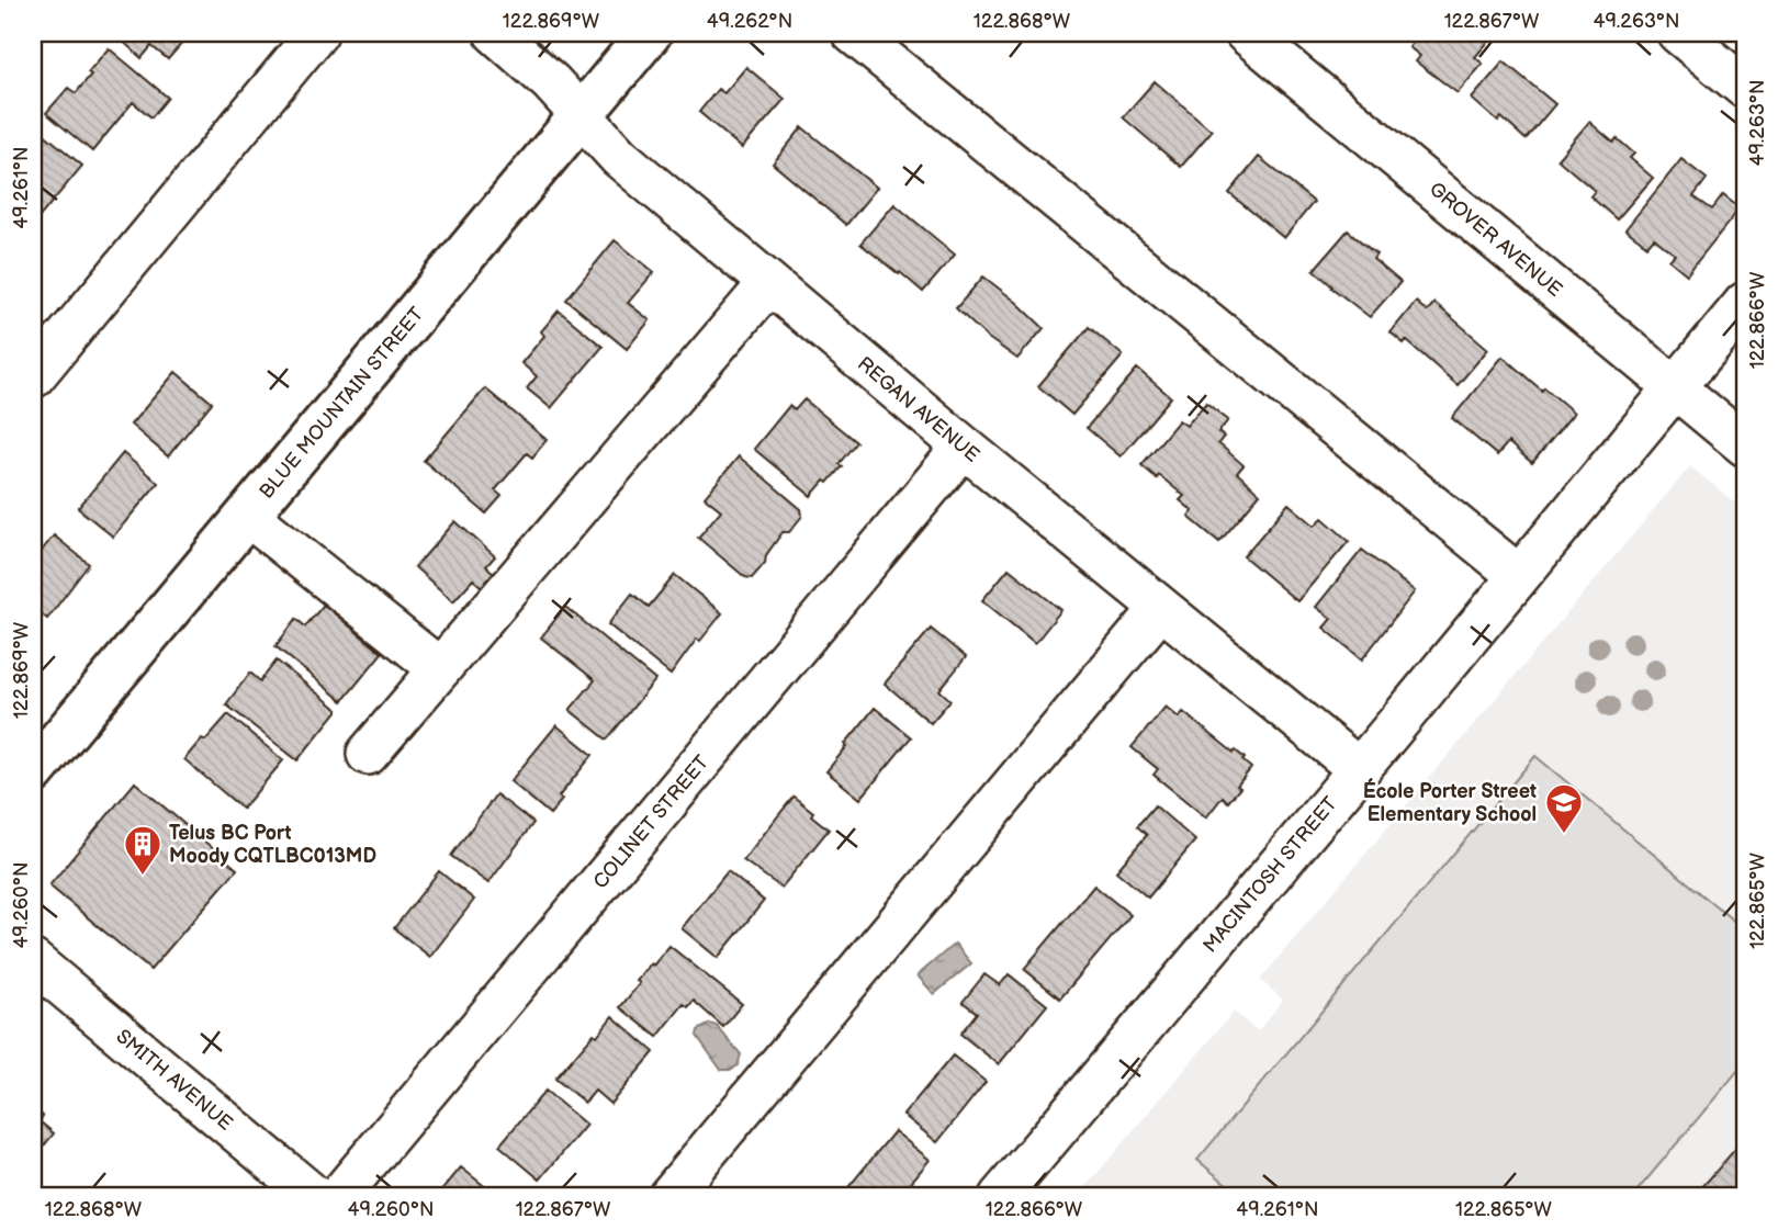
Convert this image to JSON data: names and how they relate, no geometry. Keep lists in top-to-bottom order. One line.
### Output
{"streets":{"main road":["BLUE MOUNTAIN STREET"],"street":["GROVER AVENUE","REGAN AVENUE","COLINET STREET","MACINTOSH STREET","SMITH AVENUE"]},"crossings":[["GROVER AVENUE","MACINTOSH STREET"],["BLUE MOUNTAIN STREET","REGAN AVENUE"],["REGAN AVENUE","COLINET STREET"],["REGAN AVENUE","MACINTOSH STREET"]],"places":{"school or university":["École Porter Street Elementary School"],"building":["Telus BC Port Moody CQTLBC013MD"]},"coordinates":["122.869°W","49.262°N","122.868°W","122.867°W","49.263°N","49.261°N","122.866°W","122.865°W","49.260°N"]}
